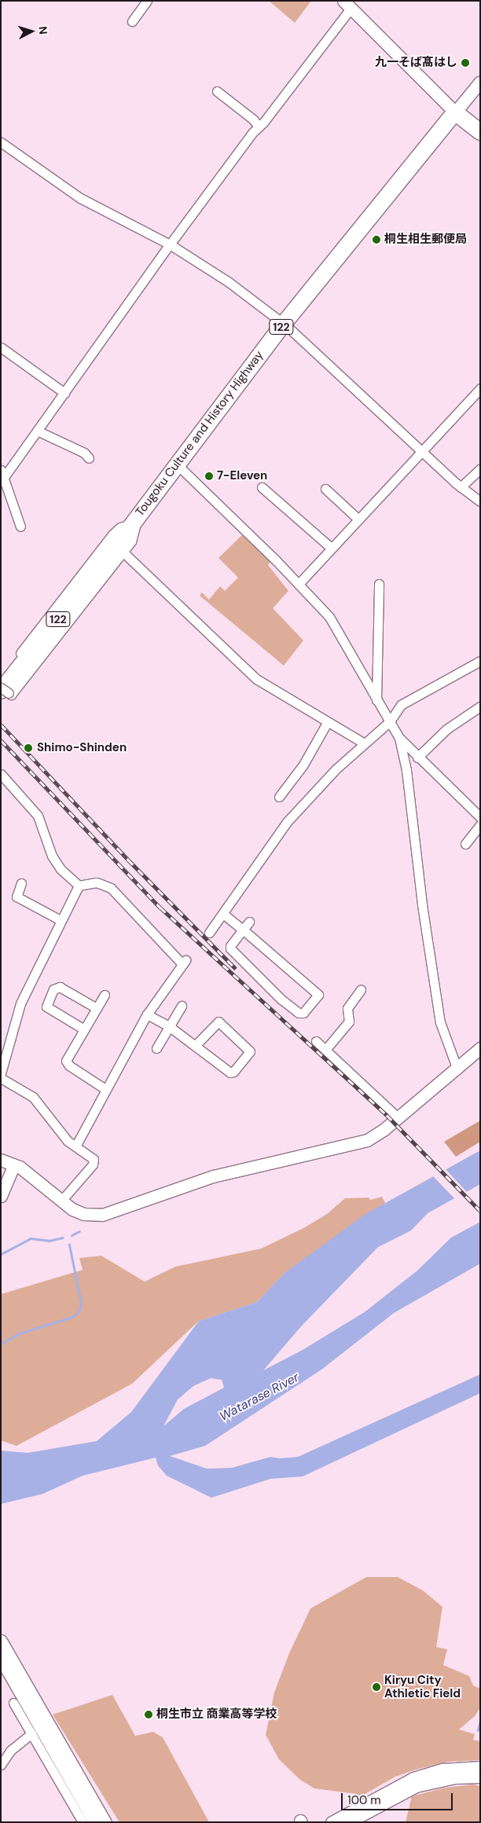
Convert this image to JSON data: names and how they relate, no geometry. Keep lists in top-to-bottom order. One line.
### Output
{"streets":{"highway":["122","Tougoku Culture and History Highway"]},"water":["Watarase River"],"places":["九一そば髙はし","桐生相生郵便局","7-Eleven","Shimo-Shinden","Kiryu City Athletic Field","桐生市立 商業高等学校"],"scale_bar":"100 m","north":"right"}
